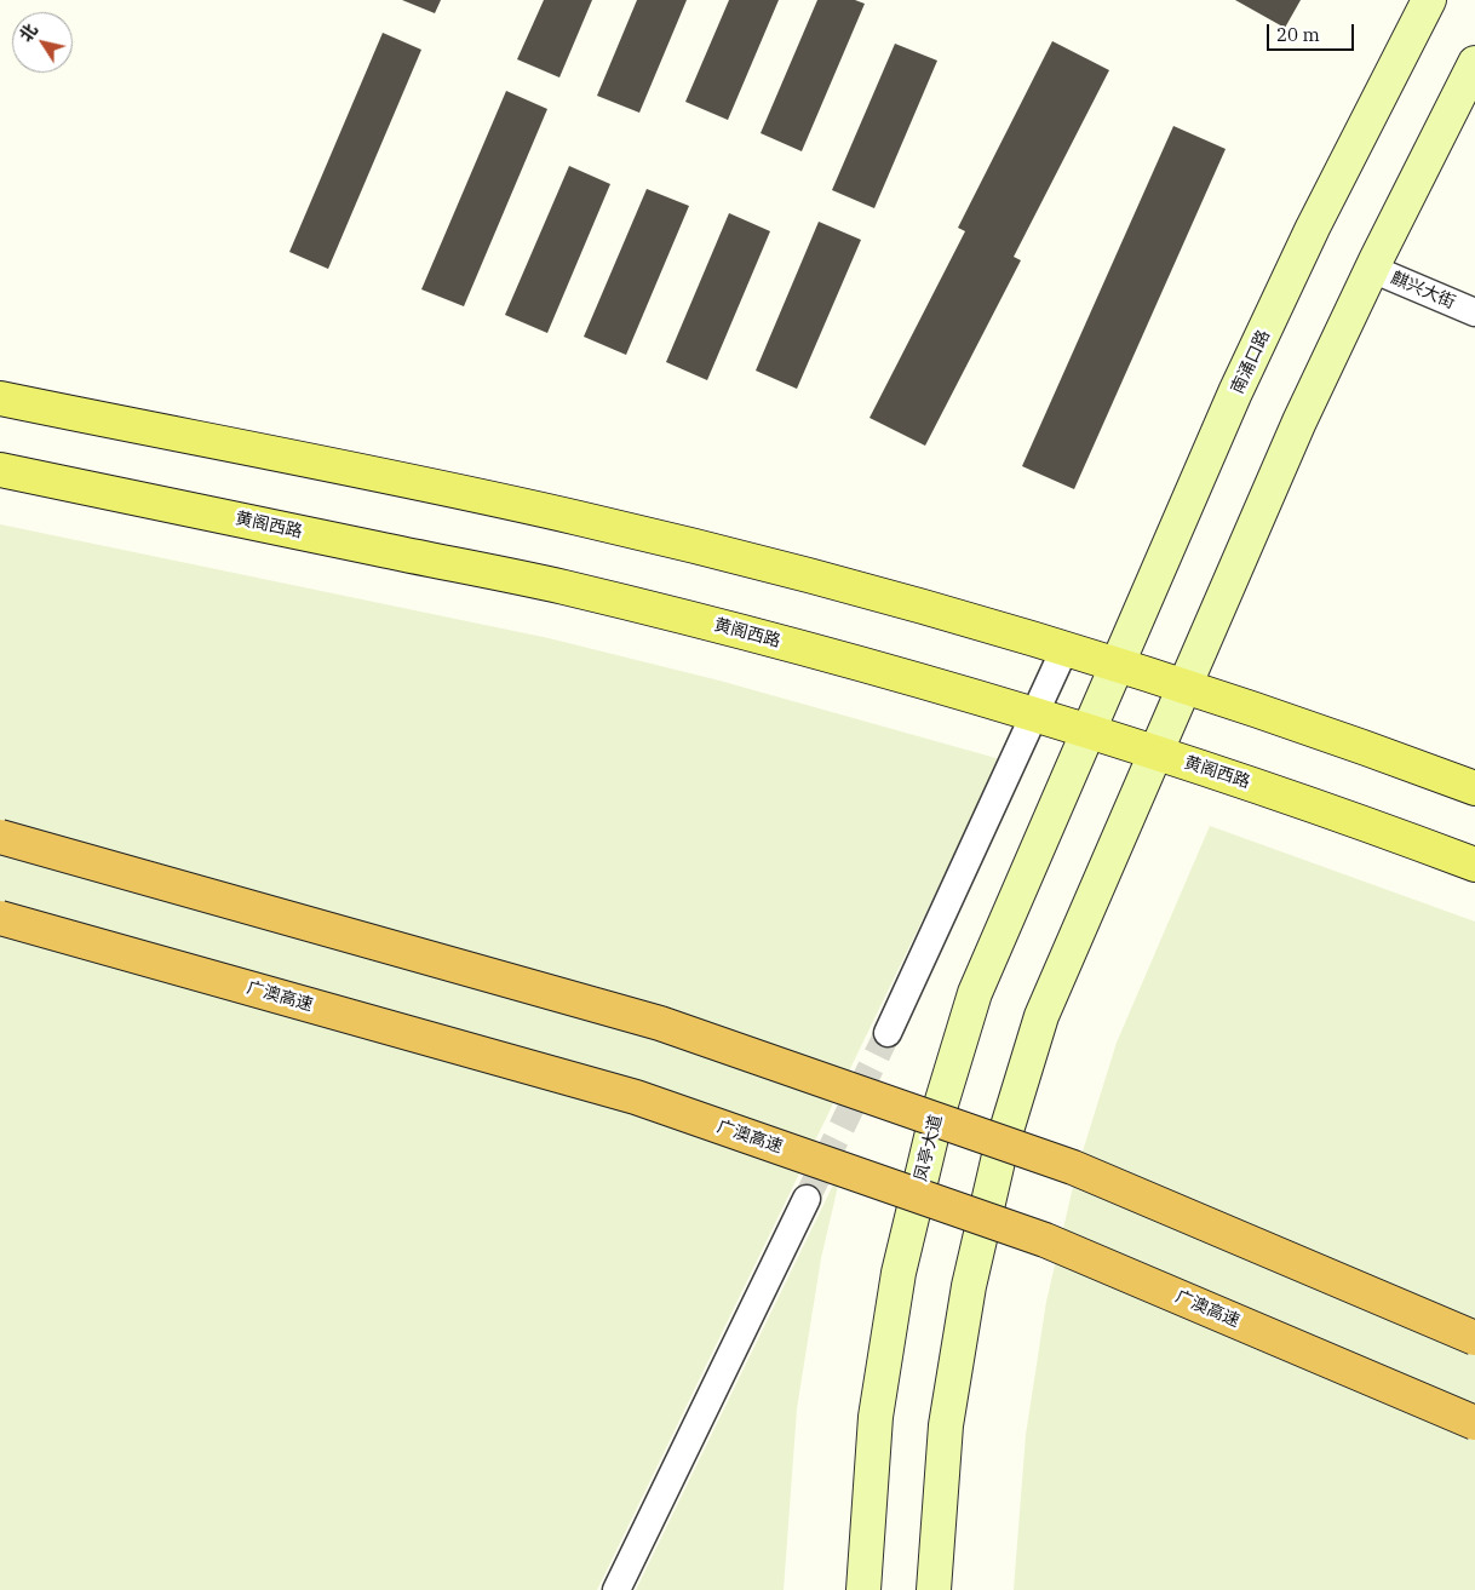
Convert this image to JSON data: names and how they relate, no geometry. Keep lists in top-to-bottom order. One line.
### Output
{"streets":{"highway":["广澳高速"],"main road":["南涌口路","黄阁西路","凤亭大道"],"street":["麒兴大街"]},"crossings":[["南涌口路","黄阁西路"],["南涌口路","凤亭大道"],["黄阁西路","凤亭大道"]],"scale_bar":"20 m","north":"top left"}
